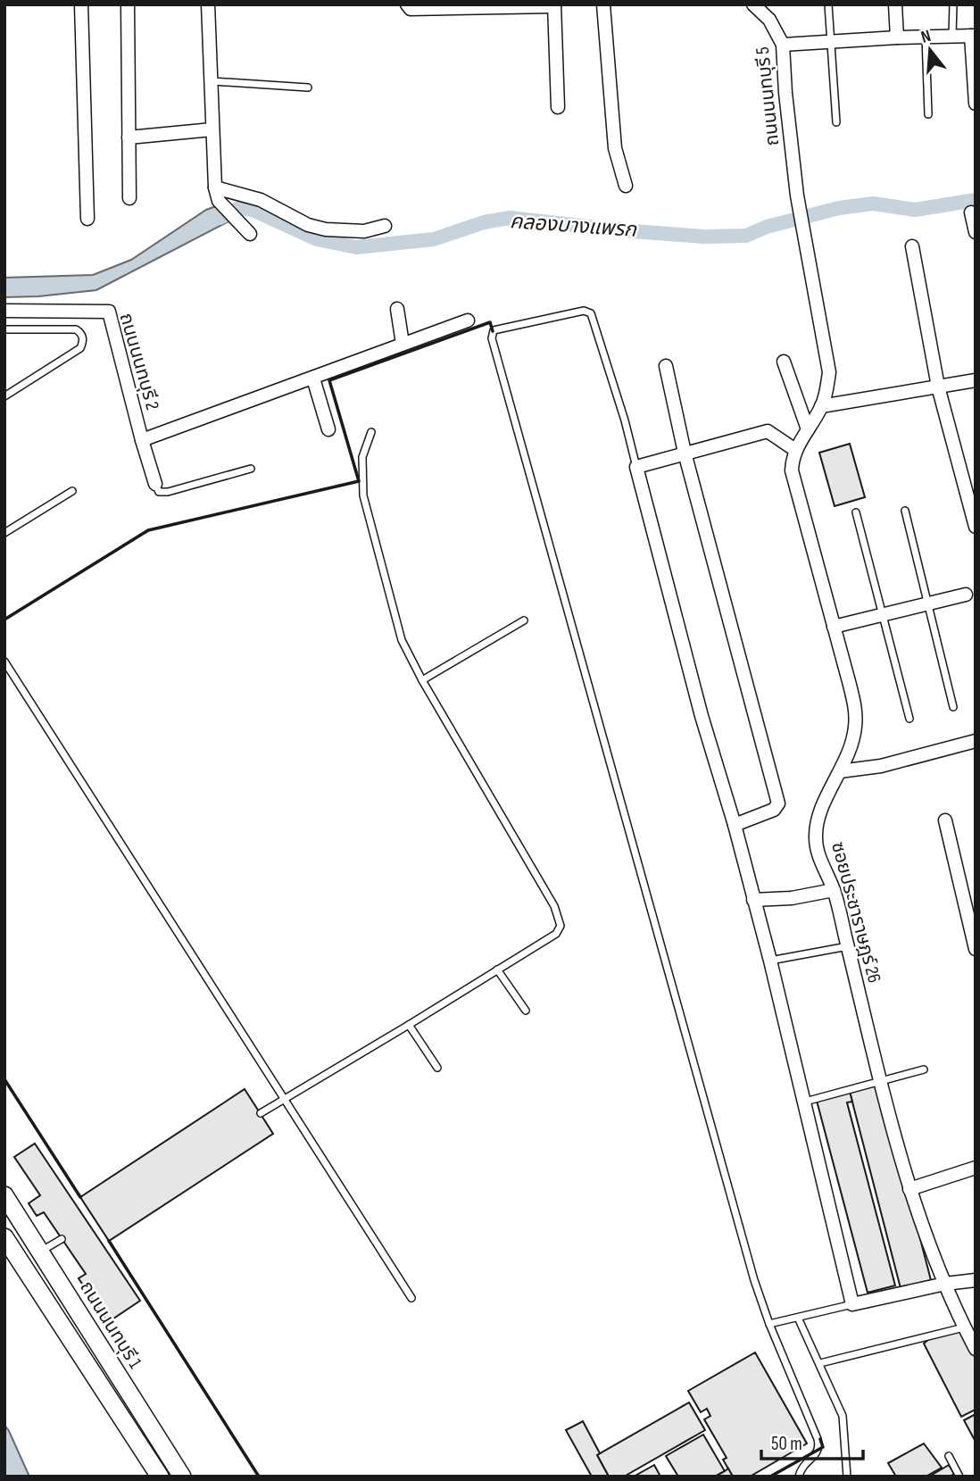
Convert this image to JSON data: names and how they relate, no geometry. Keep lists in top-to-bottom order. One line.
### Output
{"streets":{"main road":["ถนนนนทบุรี 1"],"street":["ถนนนนทบุรี 5","ถนนนนทบุรี 2","ซอยประชาราษฎร์ 26"]},"water":["คลองบางแพรก"],"scale_bar":"50 m","north":"top"}
